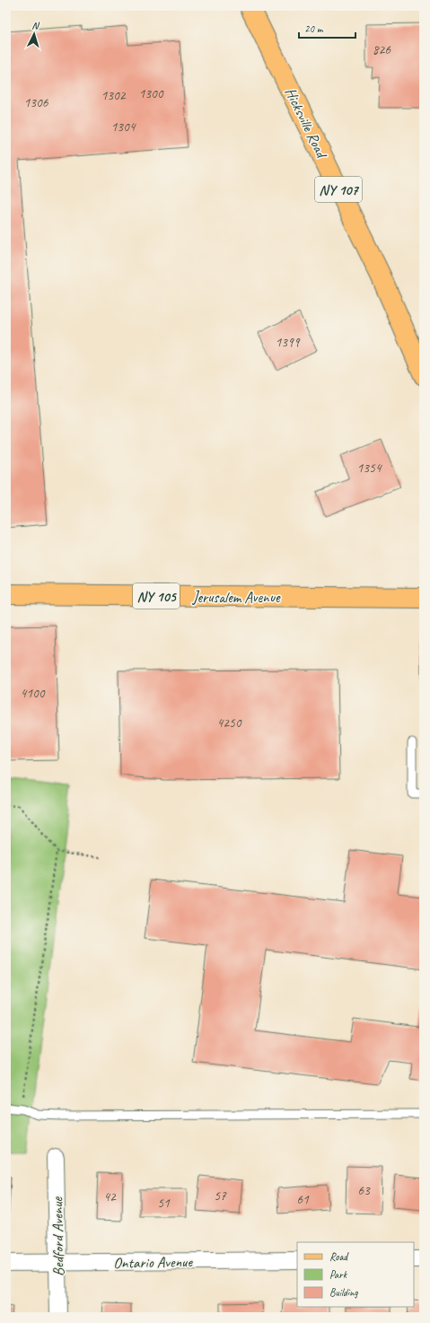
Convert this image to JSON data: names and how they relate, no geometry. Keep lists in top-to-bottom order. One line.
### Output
{"streets":{"main road":["Hicksville Road","NY 107","NY 105","Jerusalem Avenue"],"street":["Bedford Avenue","Ontario Avenue"]},"crossings":[["Bedford Avenue","Ontario Avenue"]],"house_numbers":["826","1300","1302","1306","1304","1399","1354","4100","4250","63","57","42","61","51"],"legend":["Road","Park","Building"],"scale_bar":"20 m","north":"top"}
